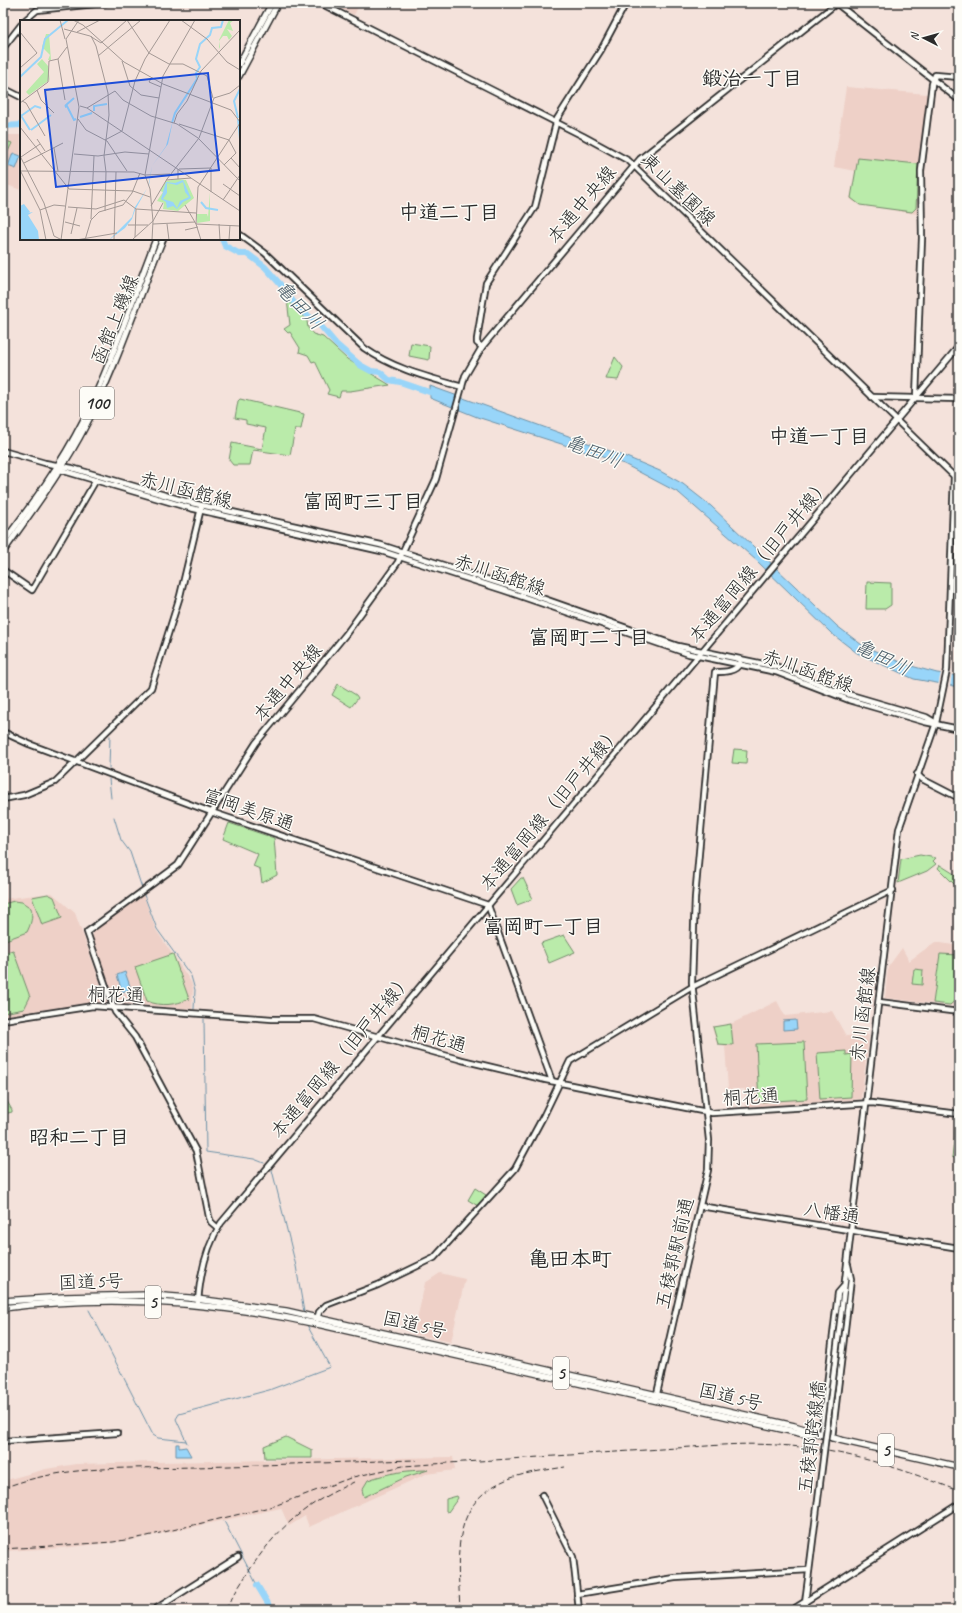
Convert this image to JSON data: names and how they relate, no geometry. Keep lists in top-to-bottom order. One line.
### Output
{"streets":{"highway":["国道5号","5"],"main road":["函館上磯線","100"],"street":["東山墓園線","本通中央線","赤川函館線","本通富岡線（旧戸井線）","富岡美原通","桐花通","八幡通","五稜郭駅前通","五稜郭跨線橋"]},"crossings":[["東山墓園線","本通中央線"],["東山墓園線","本通富岡線（旧戸井線）"],["本通中央線","赤川函館線"],["本通中央線","富岡美原通"],["本通中央線","桐花通"],["函館上磯線","赤川函館線"],["赤川函館線","本通富岡線（旧戸井線）"],["赤川函館線","桐花通"],["赤川函館線","八幡通"],["赤川函館線","五稜郭駅前通"],["赤川函館線","五稜郭跨線橋"],["本通富岡線（旧戸井線）","富岡美原通"],["本通富岡線（旧戸井線）","桐花通"],["本通富岡線（旧戸井線）","国道5号"],["桐花通","五稜郭駅前通"],["八幡通","五稜郭駅前通"],["五稜郭駅前通","国道5号"]],"districts":["鍛治一丁目","中道二丁目","中道一丁目","富岡町三丁目","富岡町二丁目","富岡町一丁目","昭和二丁目","亀田本町"],"water":["亀田川"],"north":"left"}
